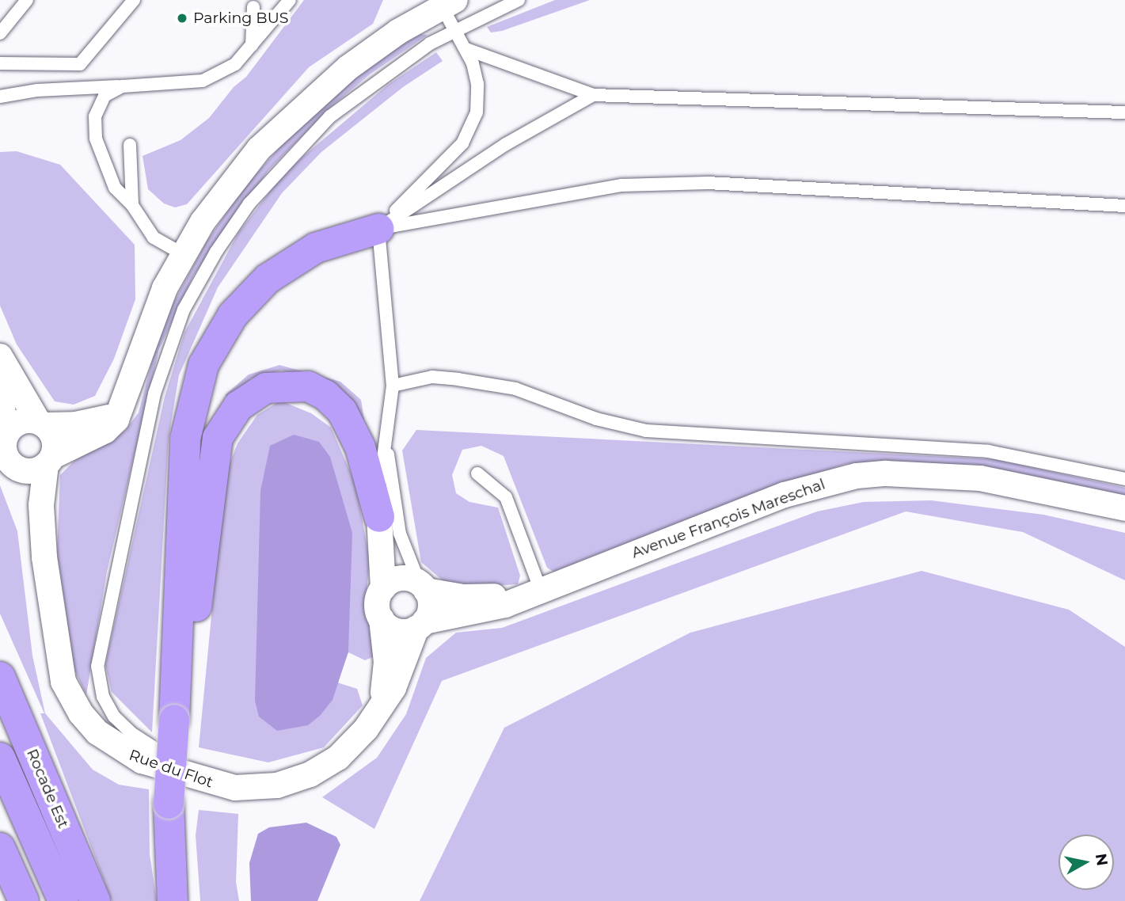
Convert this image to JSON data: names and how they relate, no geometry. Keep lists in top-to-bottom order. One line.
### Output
{"streets":{"highway":["Rocade Est"],"street":["Avenue François Mareschal","Rue du Flot"]},"crossings":[["Avenue François Mareschal","Rue du Flot"]],"places":["Parking BUS"],"north":"right"}
